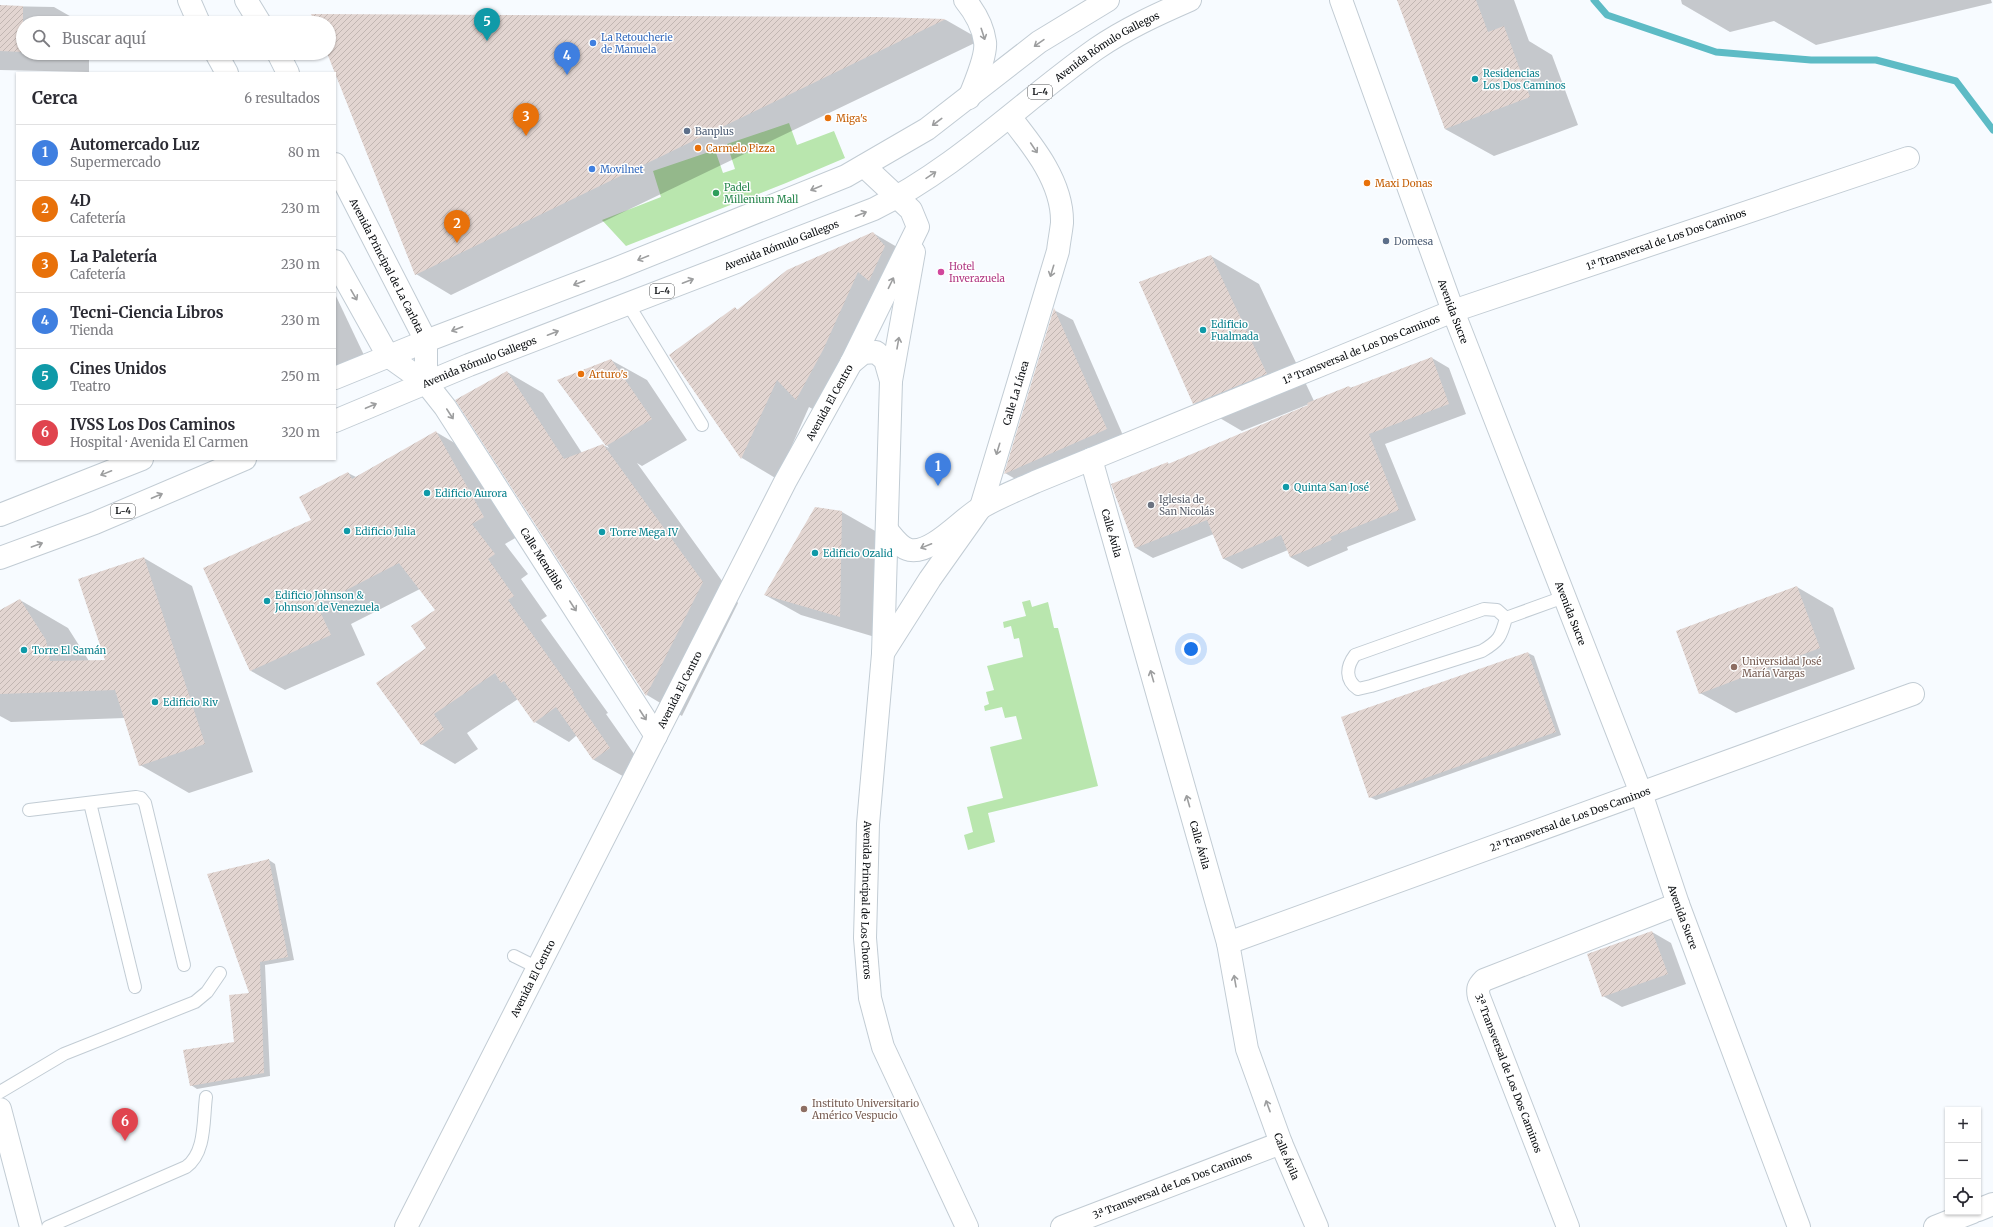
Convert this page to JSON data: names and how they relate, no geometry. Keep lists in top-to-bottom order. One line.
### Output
{"streets":{"street":["Avenida Rómulo Gallegos","L-4","1.ª Transversal de Los Dos Caminos","Avenida Principal de La Carlota","Avenida Sucre","Calle La Línea","Avenida El Centro","Calle Ávila","Calle Mendible","2.ª Transversal de Los Dos Caminos","Avenida Principal de Los Chorros","3.ª Transversal de Los Dos Caminos"]},"crossings":[["Avenida Rómulo Gallegos","Avenida Principal de La Carlota"],["Avenida Rómulo Gallegos","Calle La Línea"],["Avenida Rómulo Gallegos","Calle Mendible"],["1.ª Transversal de Los Dos Caminos","Avenida Sucre"],["1.ª Transversal de Los Dos Caminos","Calle La Línea"],["1.ª Transversal de Los Dos Caminos","Calle Ávila"],["Avenida Principal de La Carlota","Calle Mendible"],["Avenida Sucre","2.ª Transversal de Los Dos Caminos"],["Avenida Sucre","3.ª Transversal de Los Dos Caminos"],["Calle La Línea","Avenida Principal de Los Chorros"],["Avenida El Centro","Calle Mendible"],["Avenida El Centro","Avenida Principal de Los Chorros"],["Calle Ávila","2.ª Transversal de Los Dos Caminos"],["Calle Ávila","3.ª Transversal de Los Dos Caminos"]],"one_way":["Calle La Línea","Calle Ávila","Calle Mendible"],"places":["La Retoucherie de Manuela","Residencias Los Dos Caminos","Miga's","Banplus","Carmelo Pizza","Movilnet","Maxi Donas","Padel Millenium Mall","Domesa","Hotel Inverazuela","Edificio Fualmada","Arturo's","Quinta San José","Edificio Aurora","Iglesia de San Nicolás","Edificio Julia","Torre Mega IV","Edificio Ozalid","Edificio Johnson & Johnson de Venezuela","Torre El Samán","Universidad José María Vargas","Edificio Riv","Instituto Universitario Américo Vespucio"],"page":{"pins":["5","4","3","2","1","6"],"search":"Buscar aquí","heading":["Cerca","6 resultados"],"list":[{"mark":"1","name":"Automercado Luz","note":"Supermercado","value":"80 m"},{"mark":"2","name":"4D","note":"Cafetería","value":"230 m"},{"mark":"3","name":"La Paletería","note":"Cafetería","value":"230 m"},{"mark":"4","name":"Tecni-Ciencia Libros","note":"Tienda","value":"230 m"},{"mark":"5","name":"Cines Unidos","note":"Teatro","value":"250 m"},{"mark":"6","name":"IVSS Los Dos Caminos","note":"Hospital · Avenida El Carmen","value":"320 m"}],"map_buttons":["+","−"]}}
